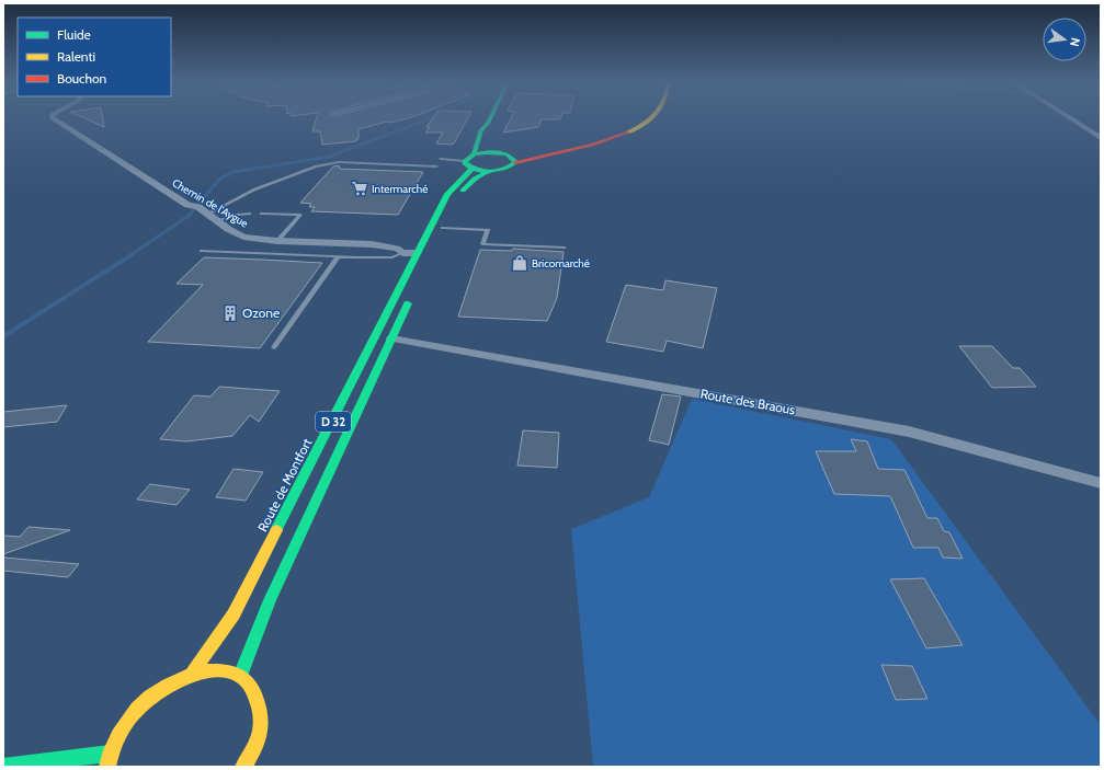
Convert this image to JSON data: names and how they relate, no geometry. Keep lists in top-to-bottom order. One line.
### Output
{"streets":{"main road":["D 32","Route de Montfort"],"street":["Chemin de l'Aygue","Route des Braous"]},"crossings":[["Chemin de l'Aygue","Route de Montfort"],["Route des Braous","D 32"]],"places":{"supermarket":["Intermarché"],"shop":["Bricomarché"],"building":["Ozone"]},"legend":["Fluide","Ralenti","Bouchon"],"north":"right"}
